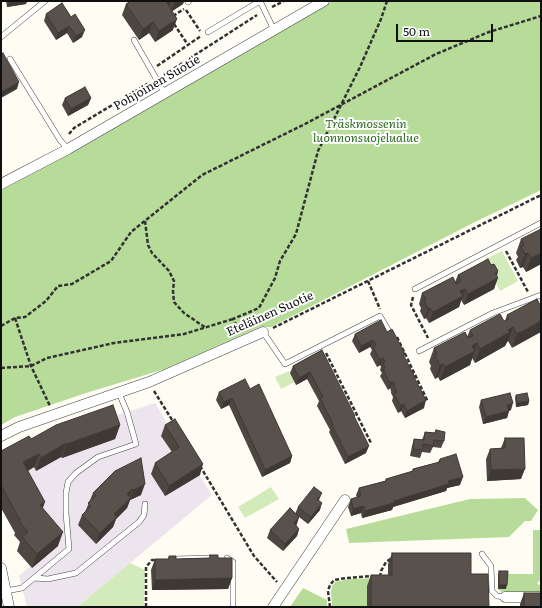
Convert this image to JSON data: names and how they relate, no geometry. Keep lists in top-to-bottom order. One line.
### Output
{"streets":{"street":["Pohjoinen Suotie","Eteläinen Suotie"]},"parks":["Träskmossenin luonnonsuojelualue"],"scale_bar":"50 m"}
